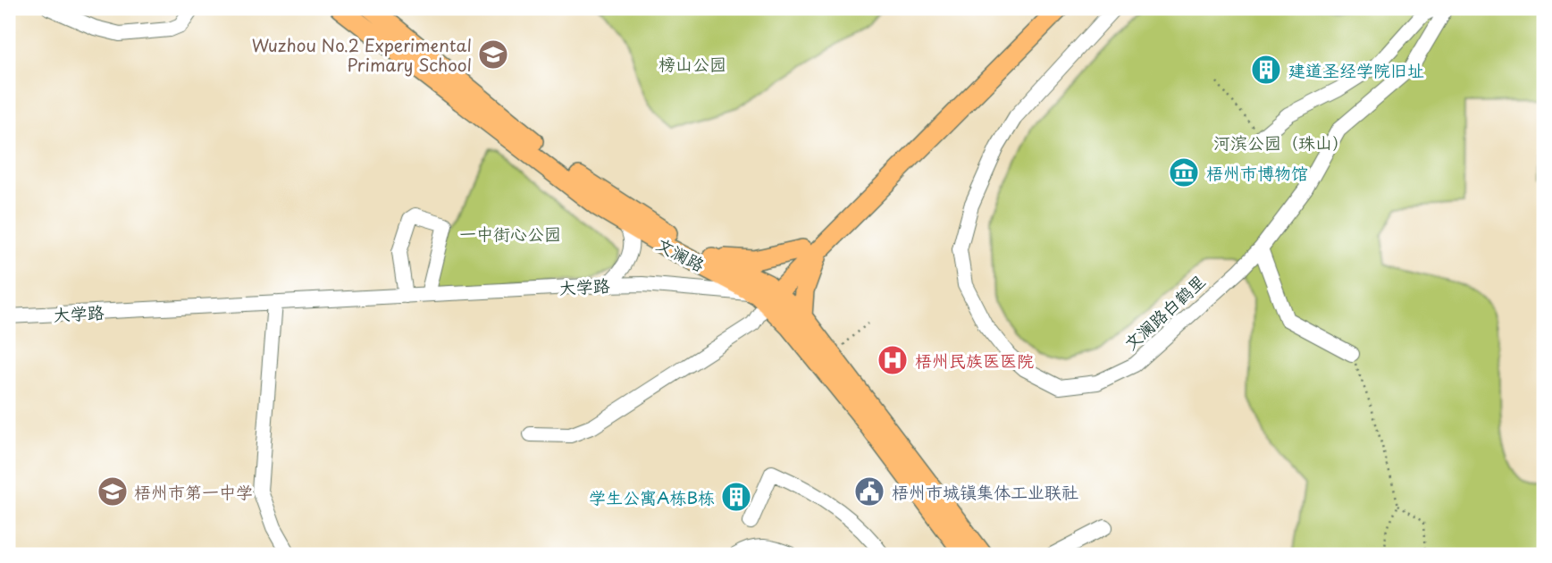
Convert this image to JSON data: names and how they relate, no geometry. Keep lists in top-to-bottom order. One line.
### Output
{"streets":{"main road":["文澜路"],"street":["大学路","文澜路白鹤里"]},"crossings":[["文澜路","大学路"]],"parks":["榜山公园","河滨公园（珠山）","一中街心公园"],"places":{"school or university":["Wuzhou No.2 Experimental Primary School","梧州市第一中学"],"building":["建道圣经学院旧址","学生公寓A栋B栋"],"museum":["梧州市博物馆"],"hospital":["梧州民族医医院"],"public building":["梧州市城镇集体工业联社"]}}
